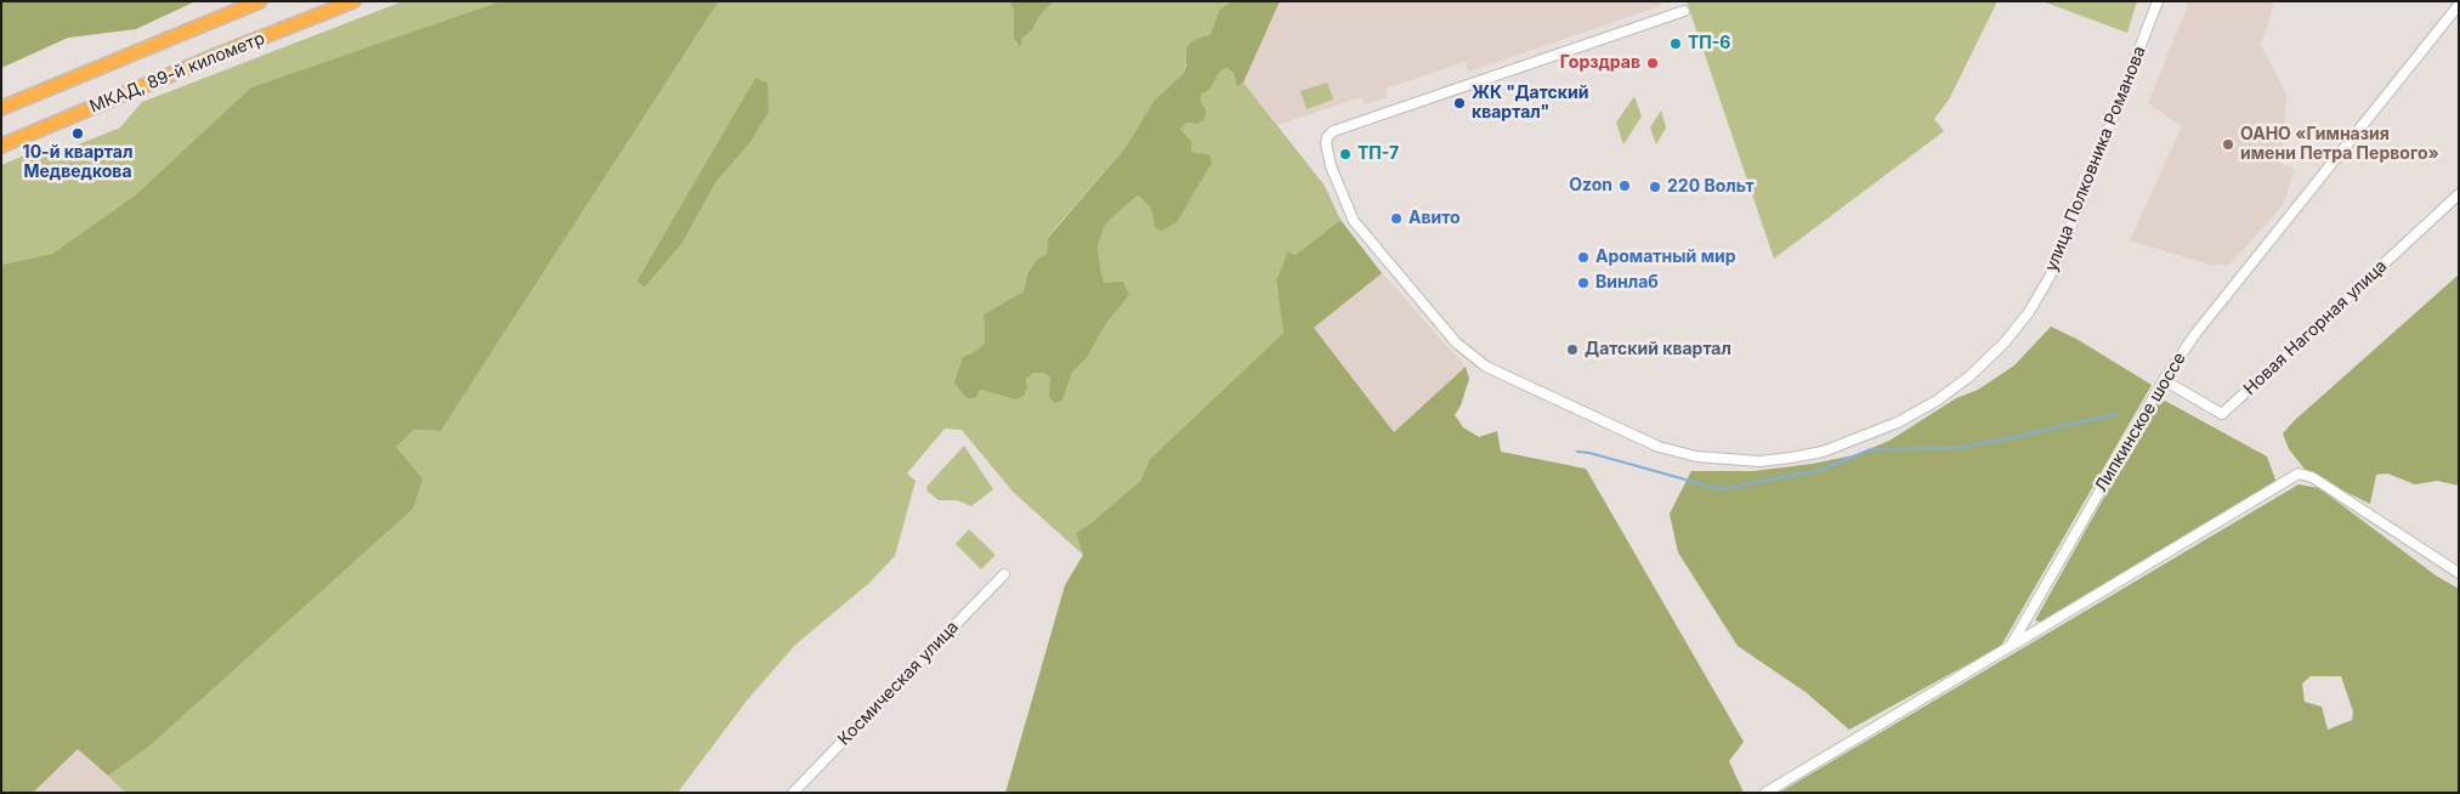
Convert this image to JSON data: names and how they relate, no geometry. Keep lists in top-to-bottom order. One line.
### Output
{"streets":{"highway":["МКАД, 89-й километр"],"street":["улица Полковника Романова","Новая Нагорная улица","Липкинское шоссе","Космическая улица"]},"crossings":[["Новая Нагорная улица","Липкинское шоссе"]],"places":["ТП-6","Горздрав","ЖК \"Датский квартал\"","10-й квартал Медведкова","ОАНО «Гимназия имени Петра Первого»","ТП-7","Ozon","220 Вольт","Авито","Ароматный мир","Винлаб","Датский квартал"]}
